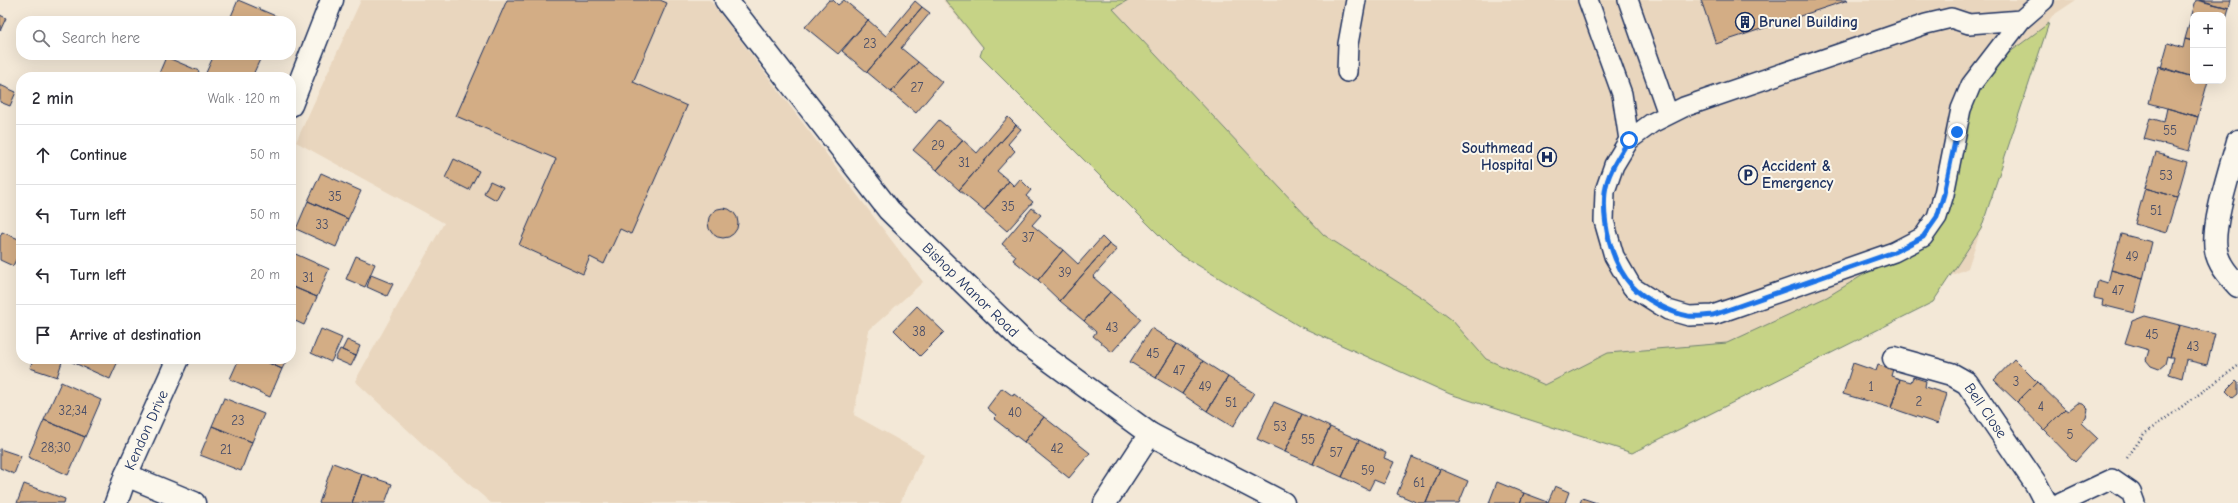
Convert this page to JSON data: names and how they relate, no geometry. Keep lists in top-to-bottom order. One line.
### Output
{"streets":{"street":["Bishop Manor Road","Bell Close","Kendon Drive"]},"places":{"building":["Brunel Building"],"hospital":["Southmead Hospital"],"parking":["Accident & Emergency"]},"house_numbers":["23","27","55","29","31","53","35","35","51","33","37","49","39","31","47","43","38","45","43","45","47","3","49","1","2","51","4","32;34","40","23","53","5","55","28;30","42","21","57","59","61"],"page":{"map_buttons":["+","−"],"search":"Search here","heading":["2 min","Walk · 120 m"],"list":[["Continue","50 m"],["Turn left","50 m"],["Turn left","20 m"],"Arrive at destination"]}}
